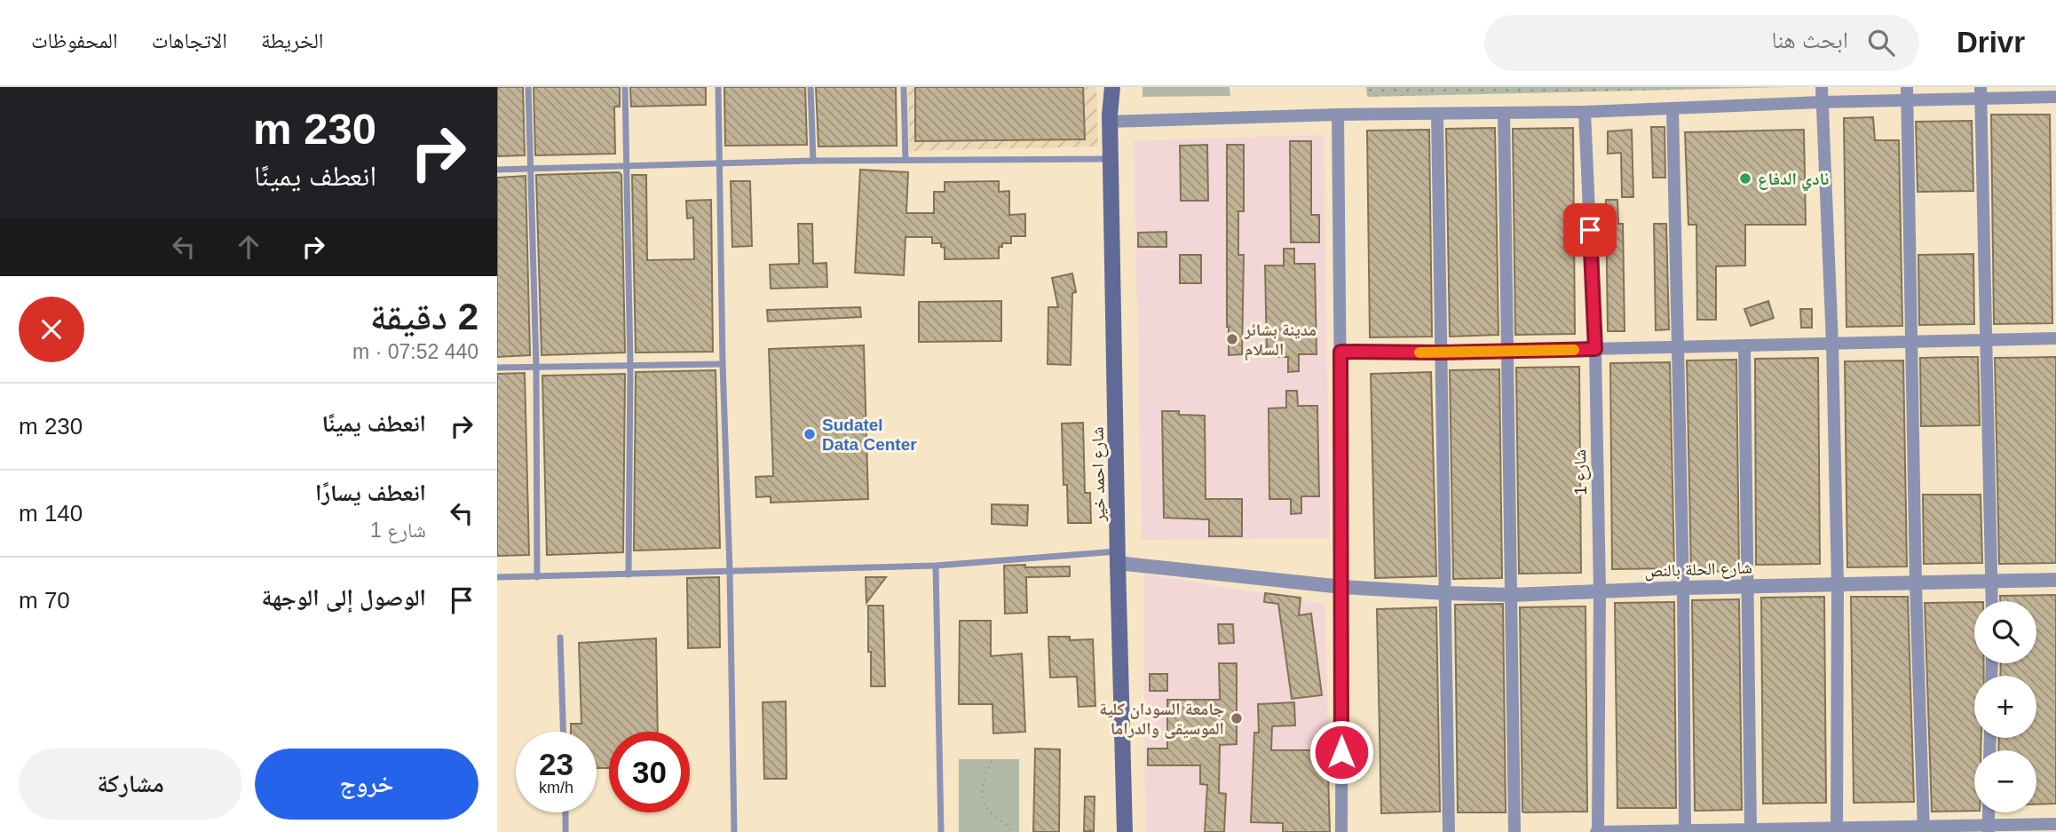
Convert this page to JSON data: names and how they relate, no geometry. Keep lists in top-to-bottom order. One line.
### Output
{"streets":{"main road":["شارع احمد خير"],"street":["شارع 1","شارع الحلة بالنص"]},"crossings":[["شارع 1","شارع الحلة بالنص"],["شارع احمد خير","شارع الحلة بالنص"]],"places":["نادي الدفاع","مدينة بشائر السلام","Sudatel Data Center","جامعة السودان كلية الموسيقى والدراما"],"page":{"header":"Drivr","search":"ابحث هنا","nav":["الخريطة","الاتجاهات","المحفوظات"],"turn":["230 m","انعطف يمينًا"],"heading":["2 دقيقة","440 m · 07:52"],"list":[{"name":"انعطف يمينًا","value":"230 m"},{"name":"انعطف يسارًا","note":"شارع 1","value":"140 m"},{"name":"الوصول إلى الوجهة","value":"70 m"}],"map_buttons":["+","−"],"speed":"23 km/h","limit":"30","buttons":["خروج","مشاركة"]}}
